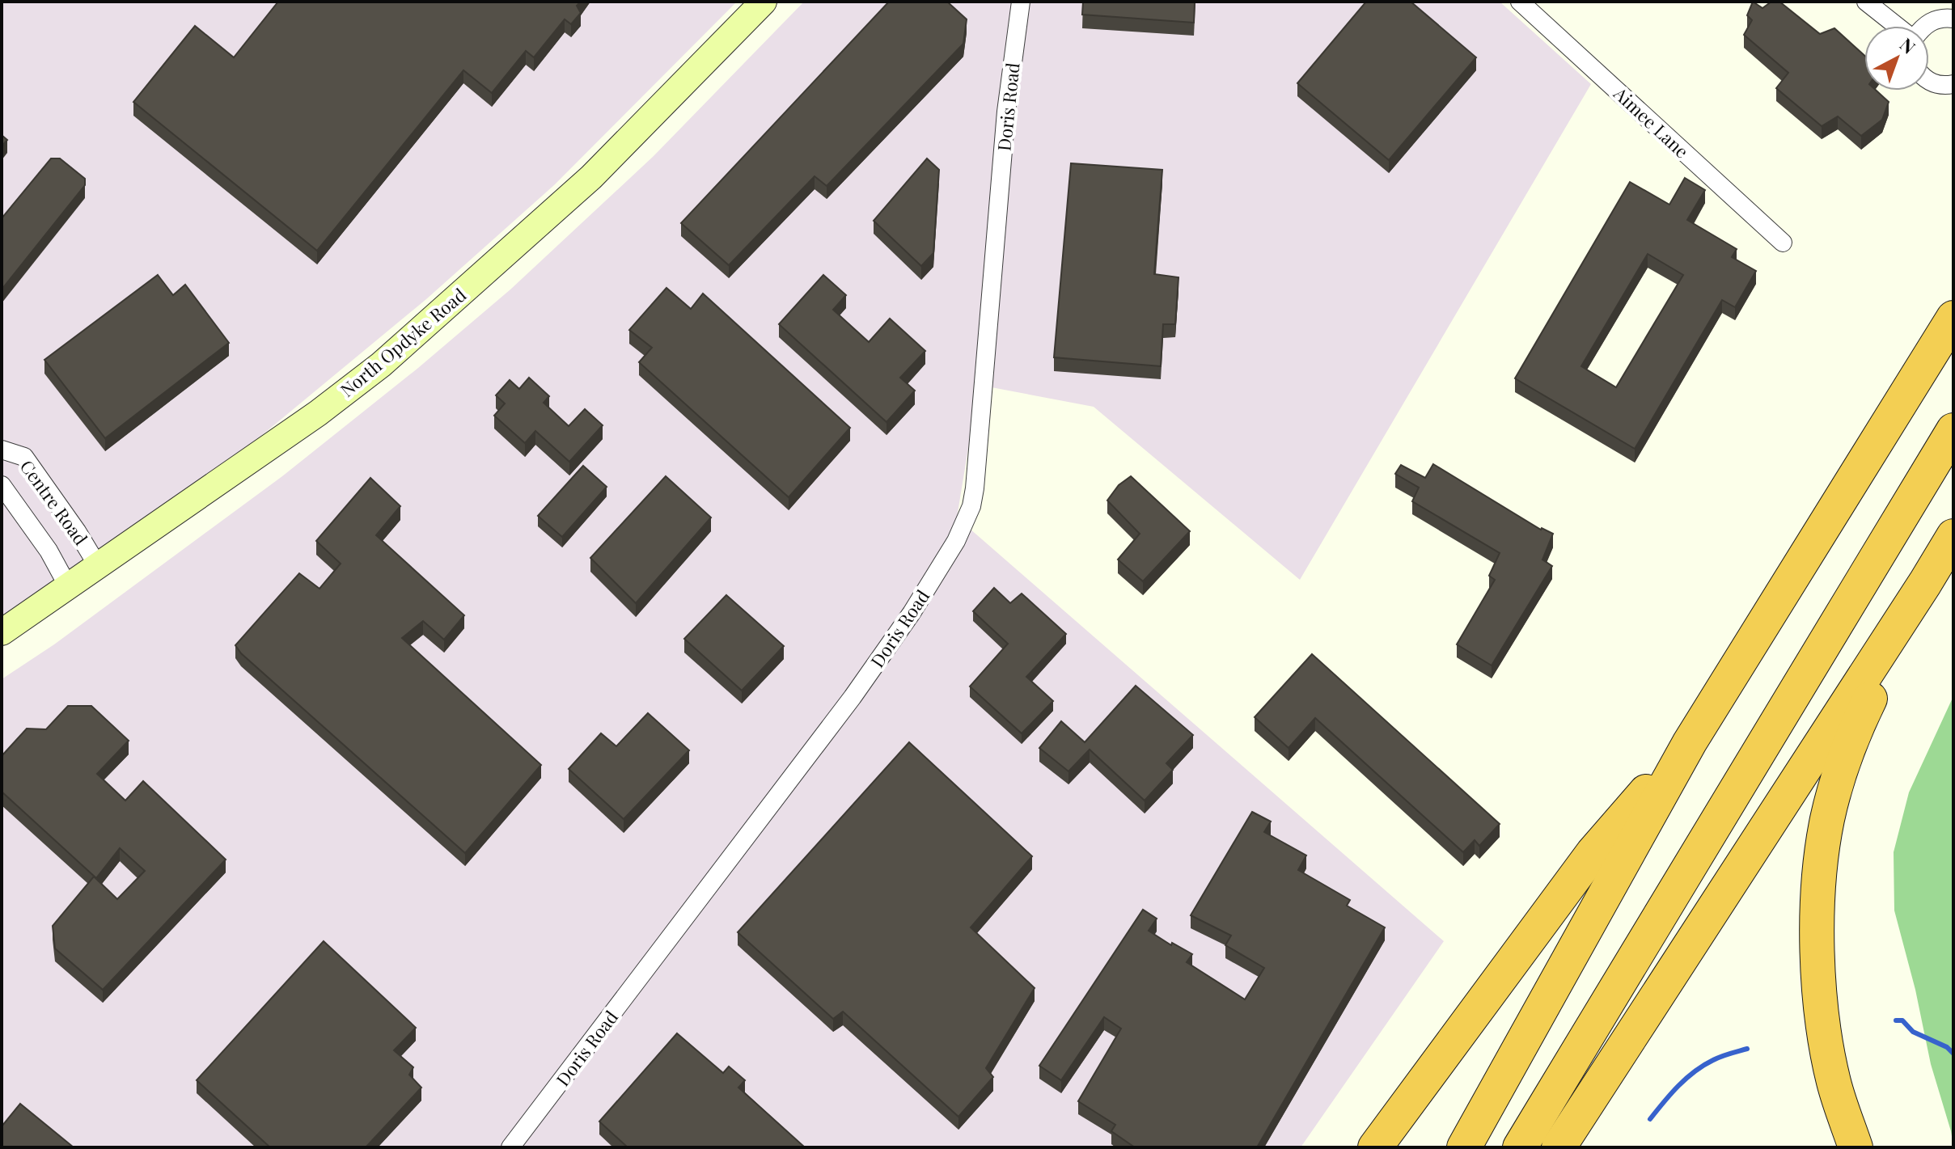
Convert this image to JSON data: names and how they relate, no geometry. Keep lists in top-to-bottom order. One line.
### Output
{"streets":{"main road":["North Opdyke Road"],"street":["Doris Road","Aimee Lane","Centre Road"]},"crossings":[["North Opdyke Road","Centre Road"]],"north":"top right"}
